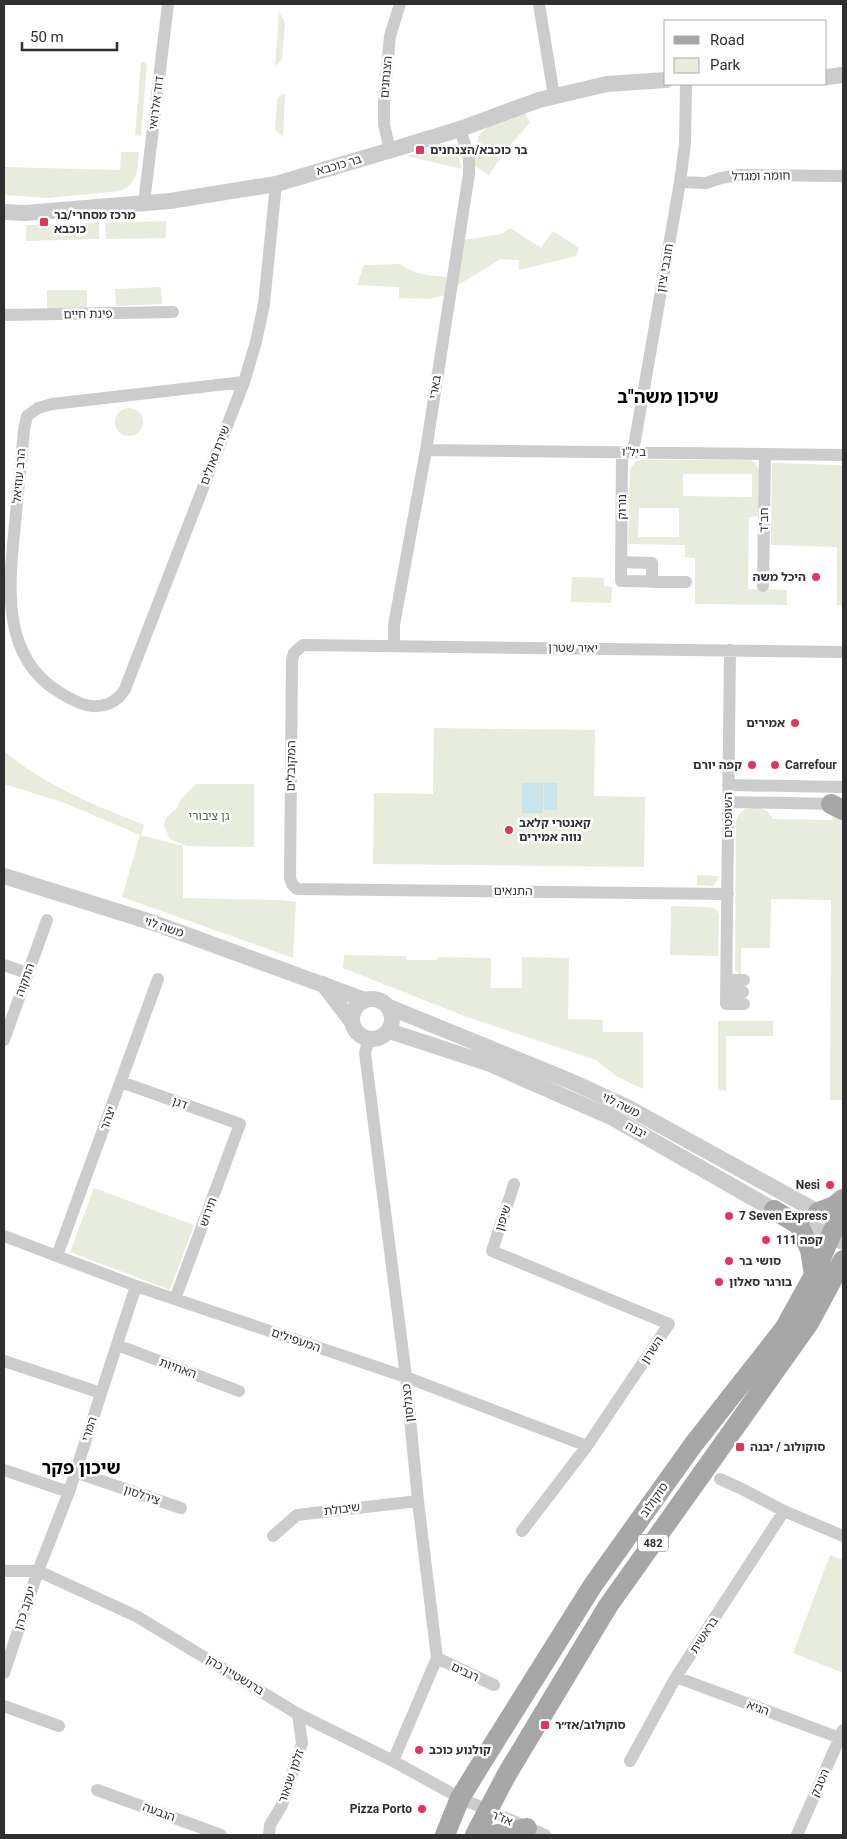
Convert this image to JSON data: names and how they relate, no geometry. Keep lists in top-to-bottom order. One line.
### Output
{"streets":{"main road":["סוקולוב","482"],"street":["הצנחנים","דוד אלרואי","בר כוכבא","חומה ומגדל","חובבי ציון","פינת חיים","בארי","ביל\"ו","שירת גאולים","הרב עוזיאל","נורוק","חב\"ד","יאיר שטרן","המקובלים","השופטים","התנאים","משה לוי","התקוה","דגן","יצהר","יבנה","תירוש","שיפון","המעפילים","השרון","האחיות","כצנלסון","המרי","צירלסון","שיבולת","יעקב כהן","בראשית","רגבים","ברנשטיין כהן","הגיא","זלמן שנאור","הטבק","הגבעה","אז\"ר"]},"crossings":[["הצנחנים","בר כוכבא"],["דוד אלרואי","בר כוכבא"],["בר כוכבא","בארי"],["בר כוכבא","שירת גאולים"],["חומה ומגדל","חובבי ציון"],["חובבי ציון","ביל\"ו"],["חובבי ציון","נורוק"],["בארי","ביל\"ו"],["בארי","יאיר שטרן"],["ביל\"ו","נורוק"],["ביל\"ו","חב\"ד"],["שירת גאולים","הרב עוזיאל"],["יאיר שטרן","המקובלים"],["יאיר שטרן","השופטים"],["המקובלים","התנאים"],["השופטים","התנאים"],["משה לוי","יבנה"],["משה לוי","כצנלסון"],["משה לוי","סוקולוב"],["דגן","יצהר"],["דגן","תירוש"],["יצהר","המעפילים"],["יבנה","כצנלסון"],["יבנה","סוקולוב"],["תירוש","המעפילים"],["שיפון","השרון"],["המעפילים","השרון"],["המעפילים","כצנלסון"],["המעפילים","המרי"],["האחיות","המרי"],["כצנלסון","שיבולת"],["כצנלסון","רגבים"],["כצנלסון","ברנשטיין כהן"],["המרי","צירלסון"],["המרי","יעקב כהן"],["המרי","ברנשטיין כהן"],["סוקולוב","ברנשטיין כהן"],["סוקולוב","אז\"ר"],["יעקב כהן","ברנשטיין כהן"],["בראשית","הגיא"],["ברנשטיין כהן","זלמן שנאור"],["ברנשטיין כהן","אז\"ר"],["הגיא","הטבק"]],"districts":["שיכון משה\"ב","שיכון פקר"],"parks":["גן ציבורי"],"places":{"transit":["בר כוכבא/הצנחנים","מרכז מסחרי/בר כוכבא","סוקולוב / יבנה","סוקולוב/אז״ר"],"other":["היכל משה","אמירים","קפה יורם","Carrefour","קאנטרי קלאב נווה אמירים","Nesi","7 Seven Express","קפה 111","סושי בר","בורגר סאלון","קולנוע כוכב","Pizza Porto"]},"legend":["Road","Park"],"scale_bar":"50 m"}
